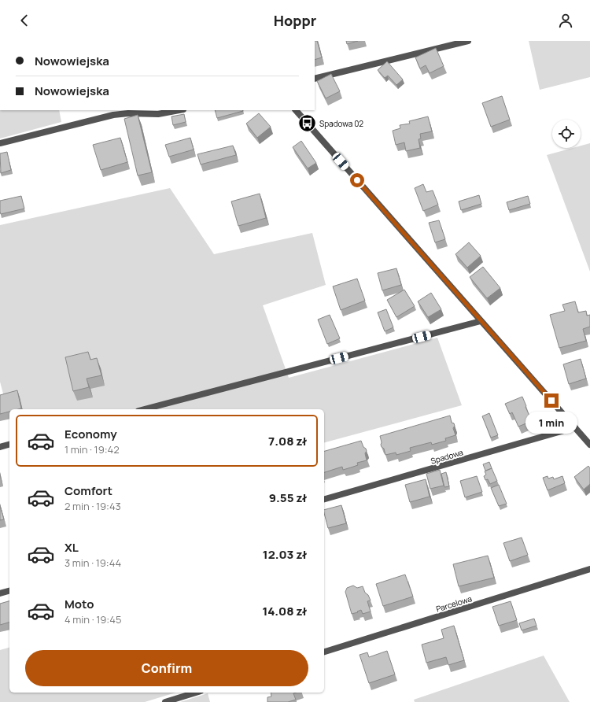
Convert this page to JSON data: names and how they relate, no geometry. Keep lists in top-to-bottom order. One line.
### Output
{"streets":{"street":["Spadowa","Parcelowa"]},"places":{"bus stop":["Spadowa 02"]},"page":{"header":"Hoppr","banner":["Nowowiejska","Nowowiejska"],"bubble":"1 min","list":[{"name":"Economy","note":"1 min · 19:42","value":"7.08 zł"},{"name":"Comfort","note":"2 min · 19:43","value":"9.55 zł"},{"name":"XL","note":"3 min · 19:44","value":"12.03 zł"},{"name":"Moto","note":"4 min · 19:45","value":"14.08 zł"}],"buttons":"Confirm"}}
